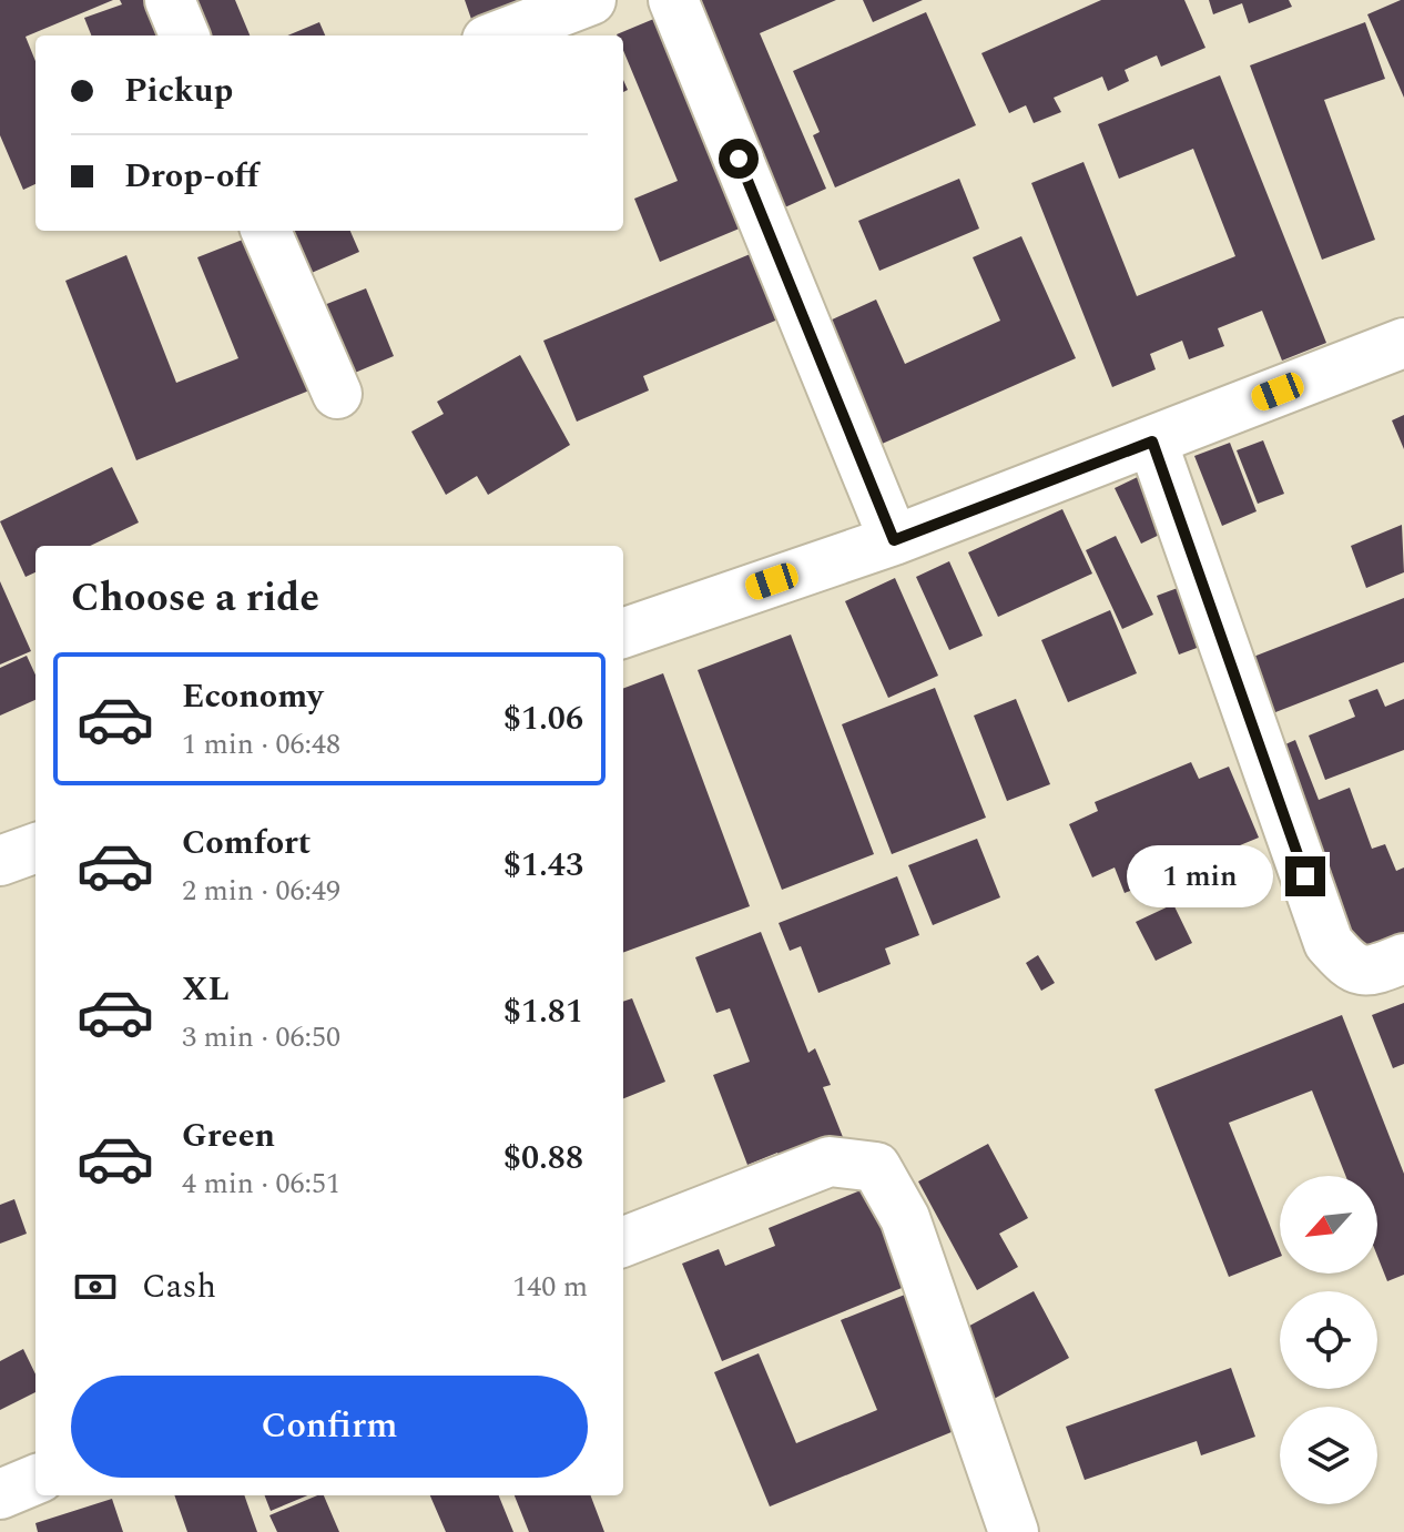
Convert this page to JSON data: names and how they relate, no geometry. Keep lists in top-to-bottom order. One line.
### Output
{"north":"bottom left","page":{"banner":["Pickup","Drop-off"],"heading":"Choose a ride","list":[{"name":"Economy","note":"1 min · 06:48","value":"$1.06"},{"name":"Comfort","note":"2 min · 06:49","value":"$1.43"},{"name":"XL","note":"3 min · 06:50","value":"$1.81"},{"name":"Green","note":"4 min · 06:51","value":"$0.88"}],"bubble":"1 min","pay":["Cash","140 m"],"buttons":"Confirm"}}
